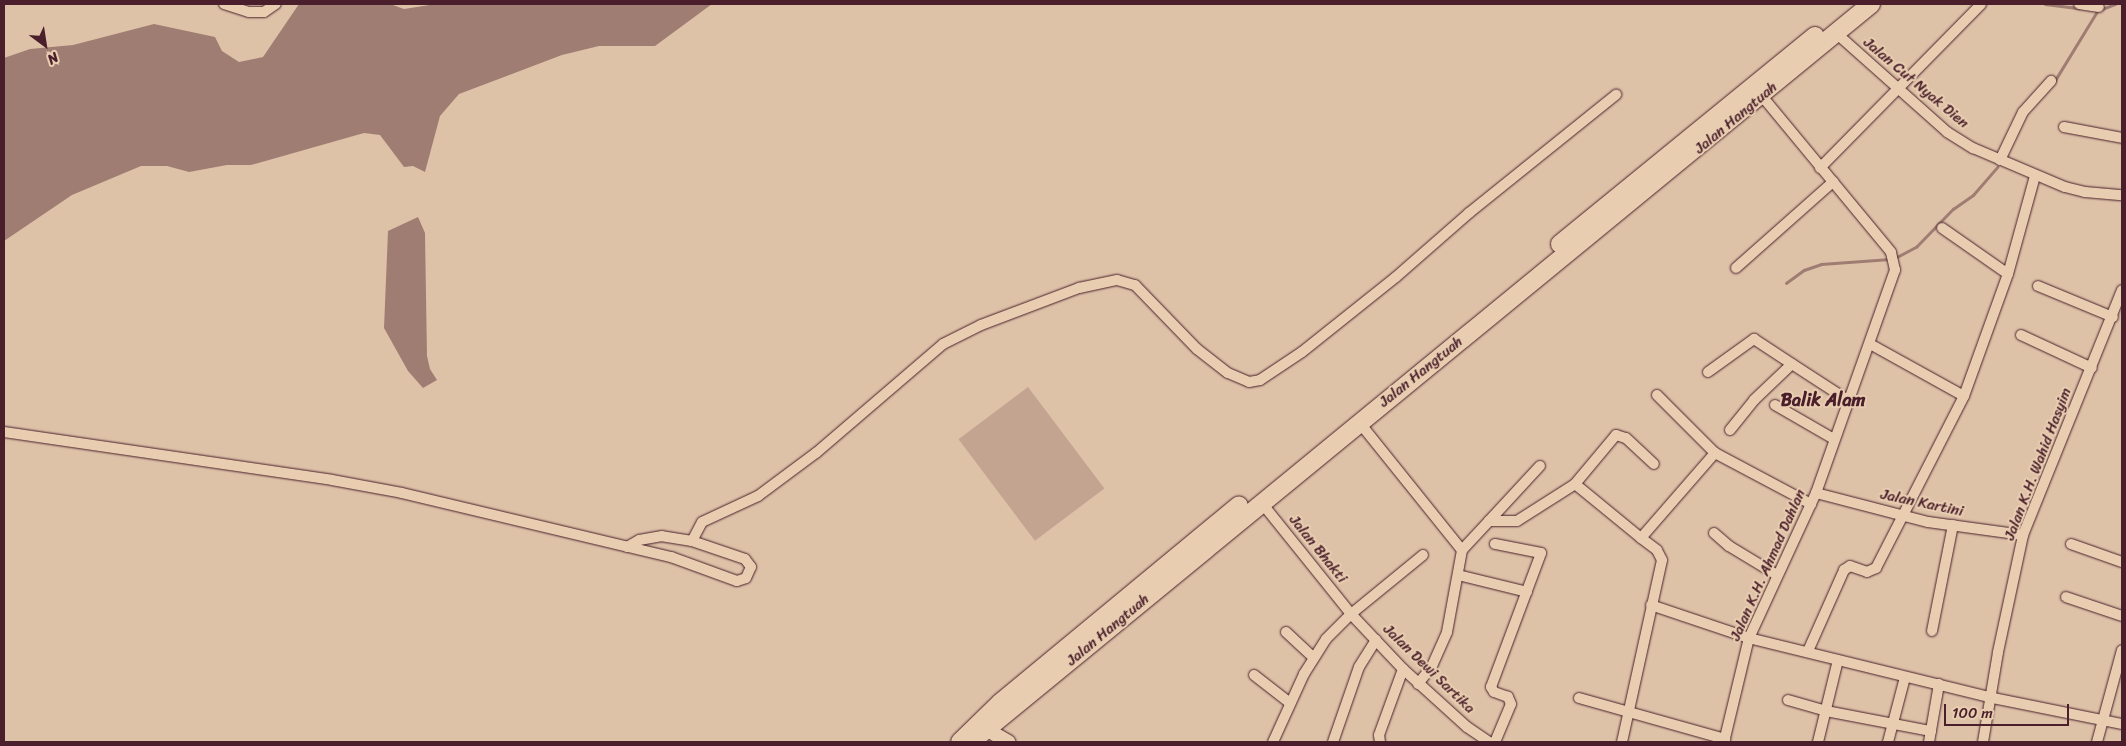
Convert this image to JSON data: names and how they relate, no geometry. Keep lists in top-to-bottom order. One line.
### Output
{"streets":{"highway":["Jalan Hangtuah"],"street":["Jalan Cut Nyak Dien","Jalan K.H. Wahid Hasyim","Jalan Kartini","Jalan Bhakti","Jalan K.H. Ahmad Dahlan","Jalan Dewi Sartika"]},"crossings":[["Jalan Cut Nyak Dien","Jalan Hangtuah"],["Jalan Hangtuah","Jalan Bhakti"],["Jalan Hangtuah","Jalan K.H. Ahmad Dahlan"],["Jalan K.H. Wahid Hasyim","Jalan Kartini"],["Jalan Kartini","Jalan K.H. Ahmad Dahlan"],["Jalan Bhakti","Jalan Dewi Sartika"]],"districts":["Balik Alam"],"scale_bar":"100 m","north":"bottom right"}
